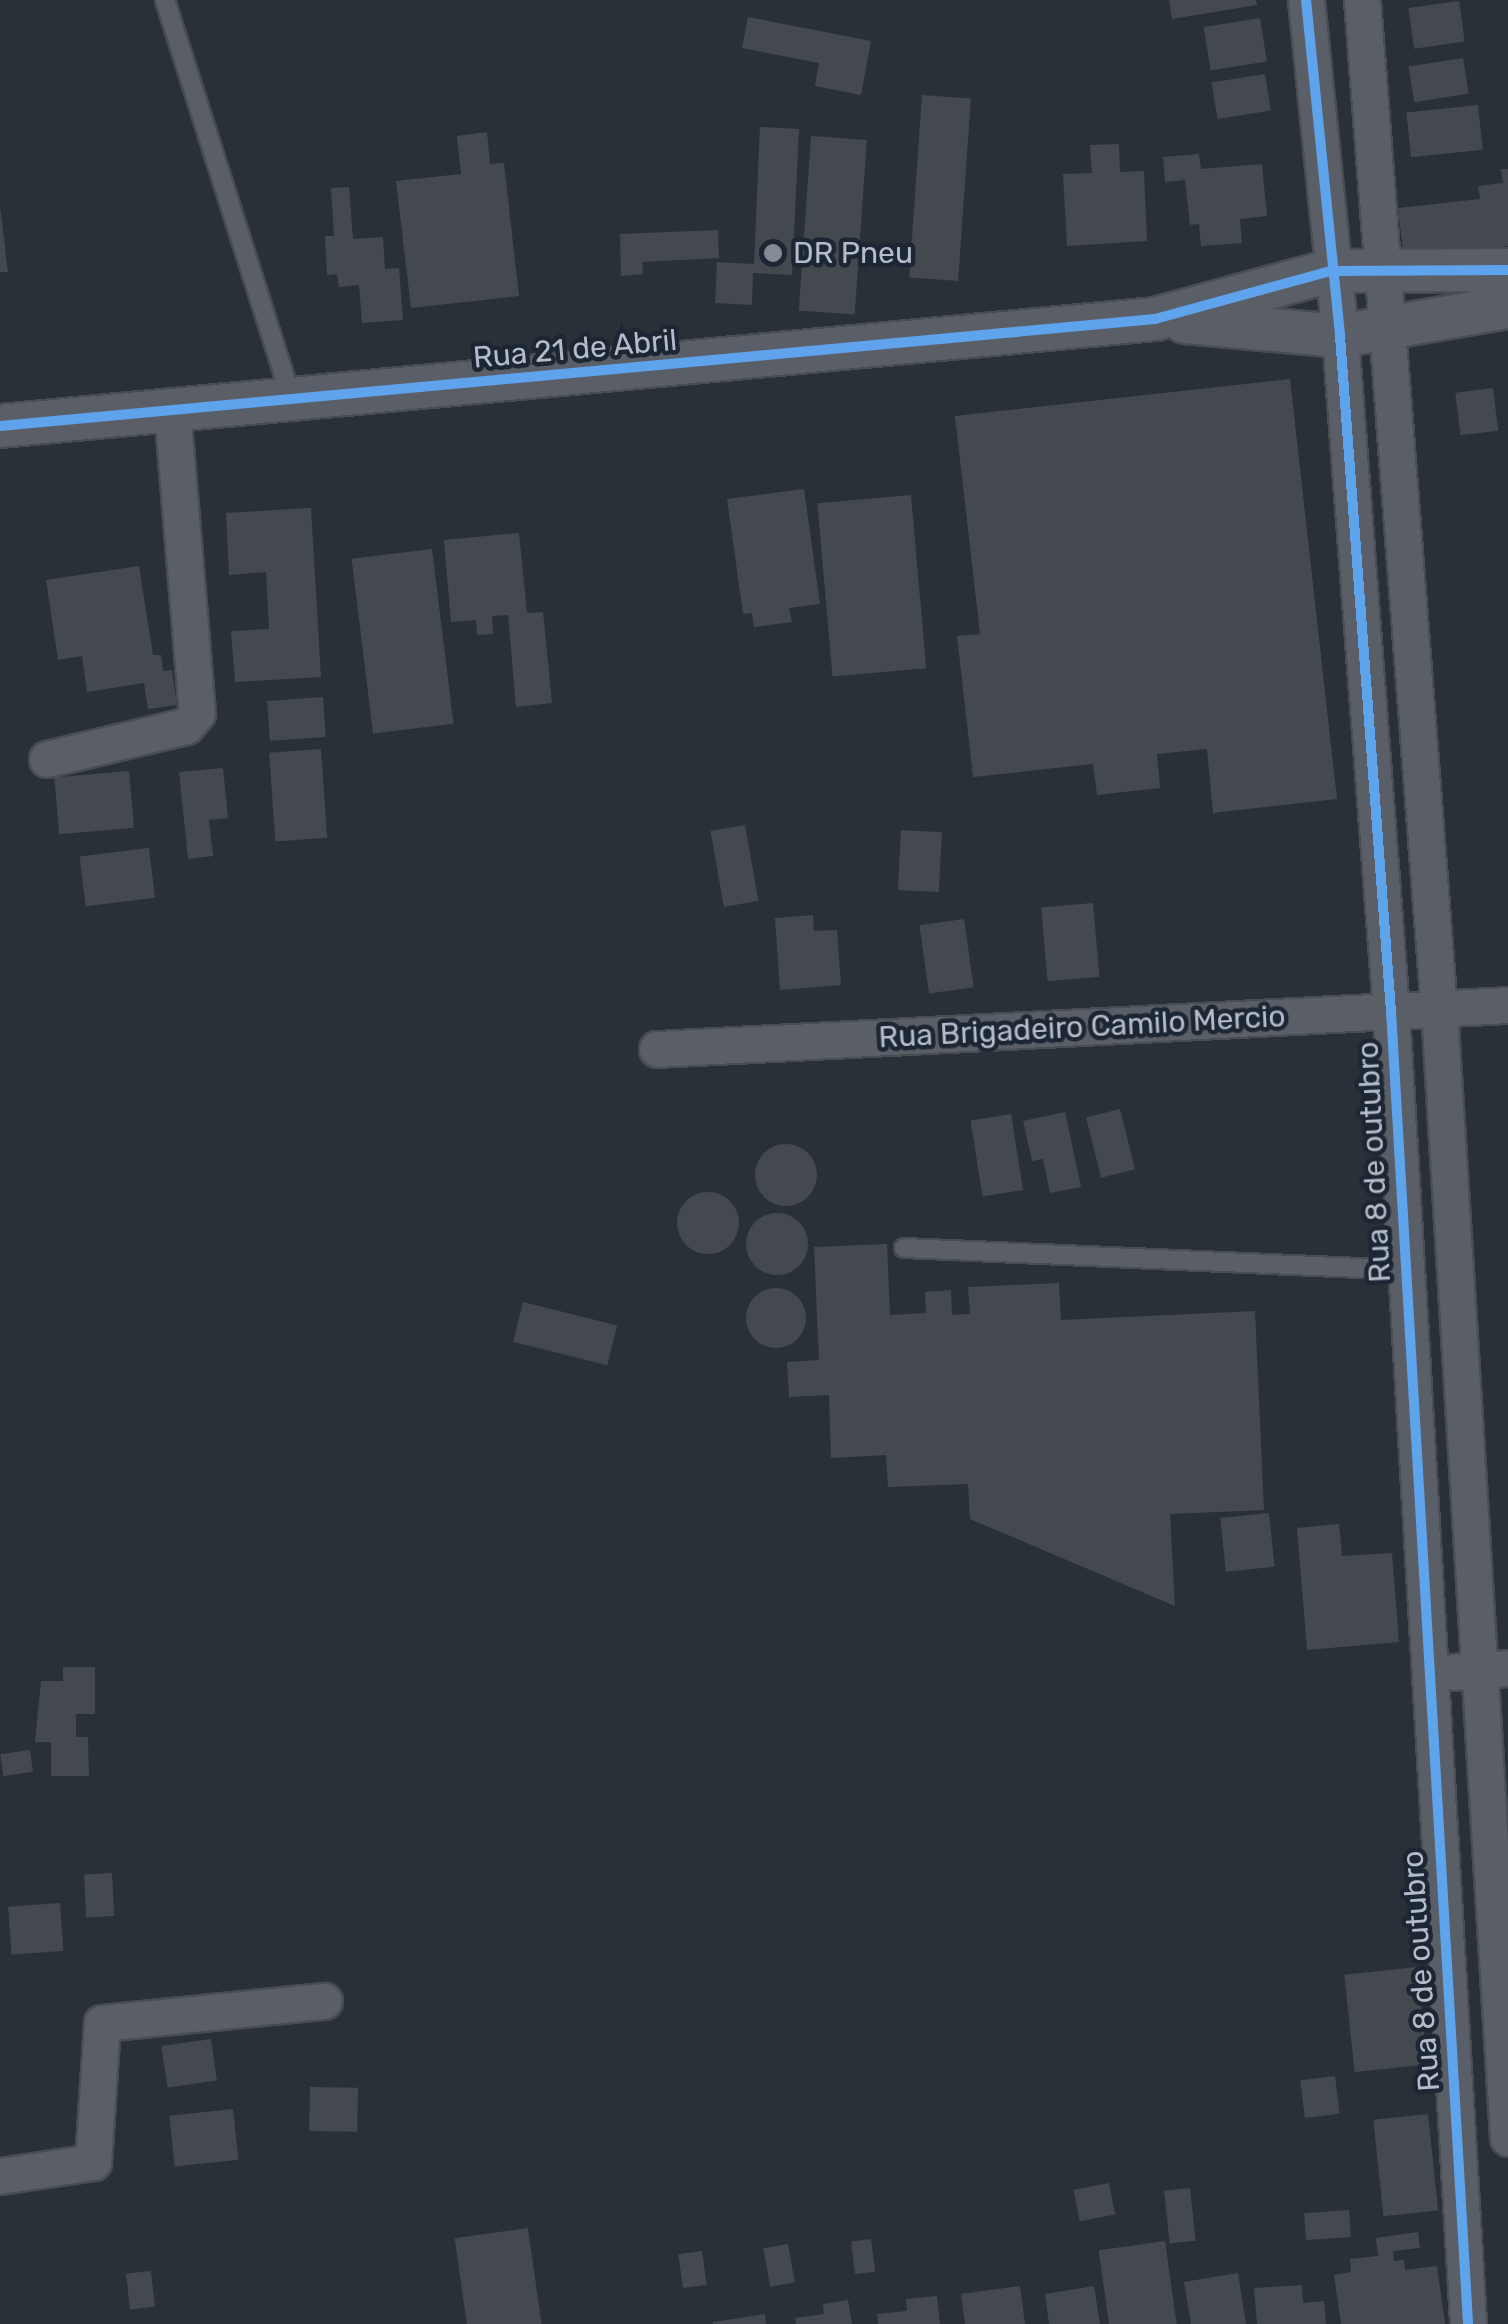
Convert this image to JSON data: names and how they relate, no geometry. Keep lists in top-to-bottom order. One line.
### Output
{"streets":{"street":["Rua 21 de Abril","Rua Brigadeiro Camilo Mercio","Rua 8 de outubro"]},"crossings":[["Rua 21 de Abril","Rua 8 de outubro"],["Rua Brigadeiro Camilo Mercio","Rua 8 de outubro"]],"places":["DR Pneu"]}
